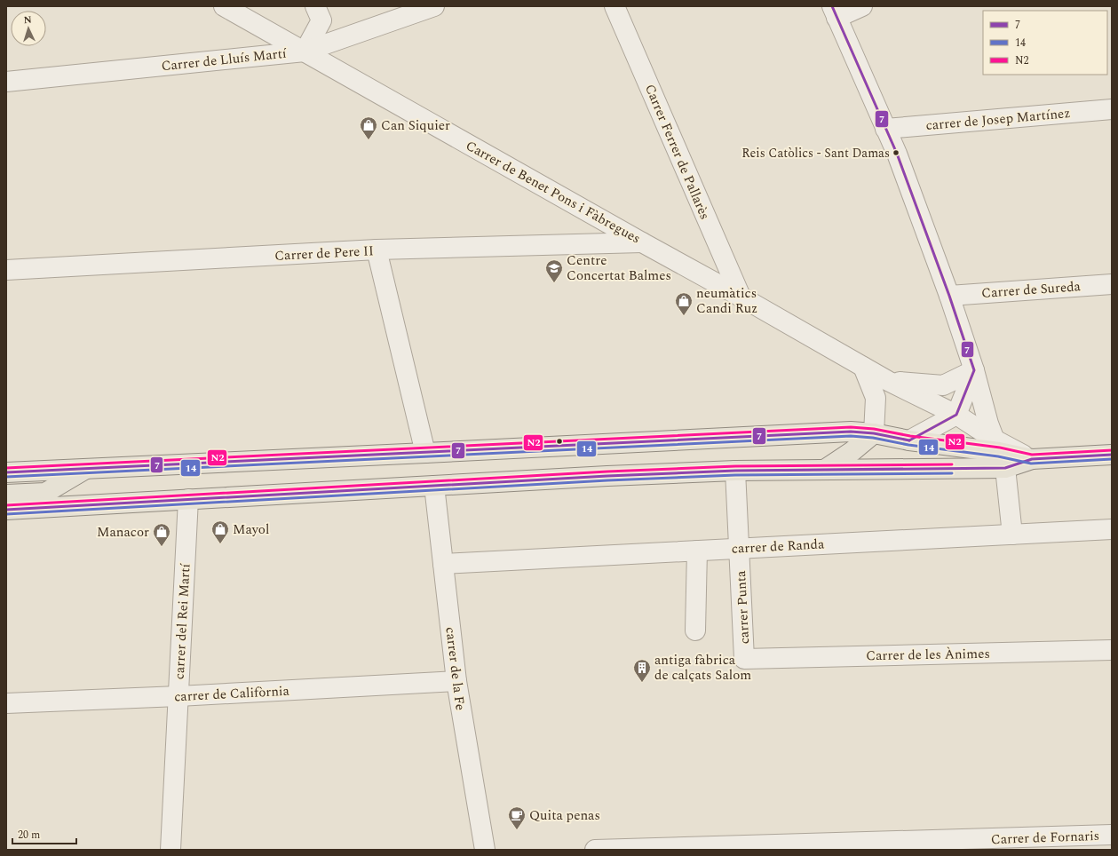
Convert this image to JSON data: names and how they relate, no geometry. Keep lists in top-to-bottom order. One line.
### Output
{"streets":{"street":["Carrer de Lluís Martí","carrer de Josep Martínez","Carrer Ferrer de Pallarès","Carrer de Benet Pons i Fàbregues","Carrer de Pere II","Carrer de Sureda","carrer de Randa","carrer Punta","carrer del Rei Martí","Carrer de les Ànimes","carrer de la Fe","carrer de Califòrnia","Carrer de Fornaris"]},"crossings":[["Carrer de Lluís Martí","Carrer de Benet Pons i Fàbregues"],["Carrer Ferrer de Pallarès","Carrer de Benet Pons i Fàbregues"],["Carrer de Benet Pons i Fàbregues","Carrer de Pere II"],["carrer de Randa","carrer Punta"],["carrer de Randa","carrer de la Fe"],["carrer Punta","Carrer de les Ànimes"],["carrer del Rei Martí","carrer de Califòrnia"],["carrer de la Fe","carrer de Califòrnia"]],"places":{"shop":["Can Siquier","neumàtics Candi Ruz","Mayol","Manacor"],"other":["Reis Catòlics - Sant Damas"],"school or university":["Centre Concertat Balmes"],"building":["antiga fàbrica de calçats Salom"],"cafe":["Quita penas"]},"lines":["transit line 7","transit line N2","transit line 14"],"legend":["7","14","N2"],"scale_bar":"20 m","north":"top"}
